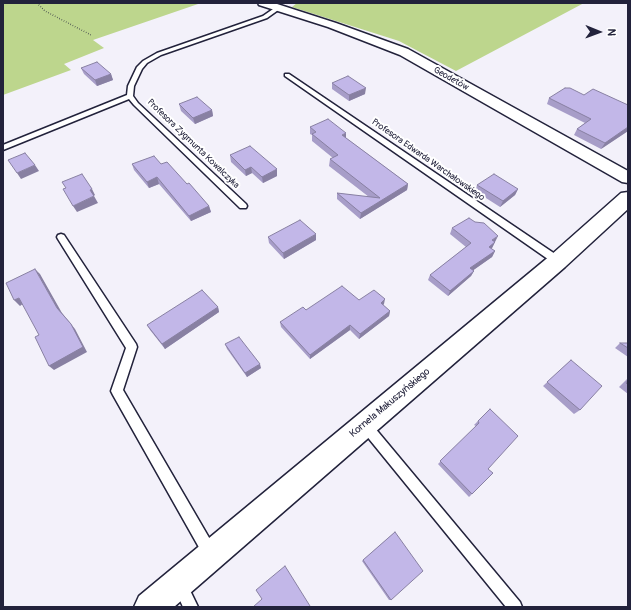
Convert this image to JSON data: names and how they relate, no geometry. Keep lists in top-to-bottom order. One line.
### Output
{"streets":{"street":["Geodetów","Kornela Makuszyńskiego"],"lane":["Profesora Zygmunta Kowalczyka","Profesora Edwarda Warchałowskiego"]},"crossings":[["Profesora Edwarda Warchałowskiego","Kornela Makuszyńskiego"]],"north":"right"}
